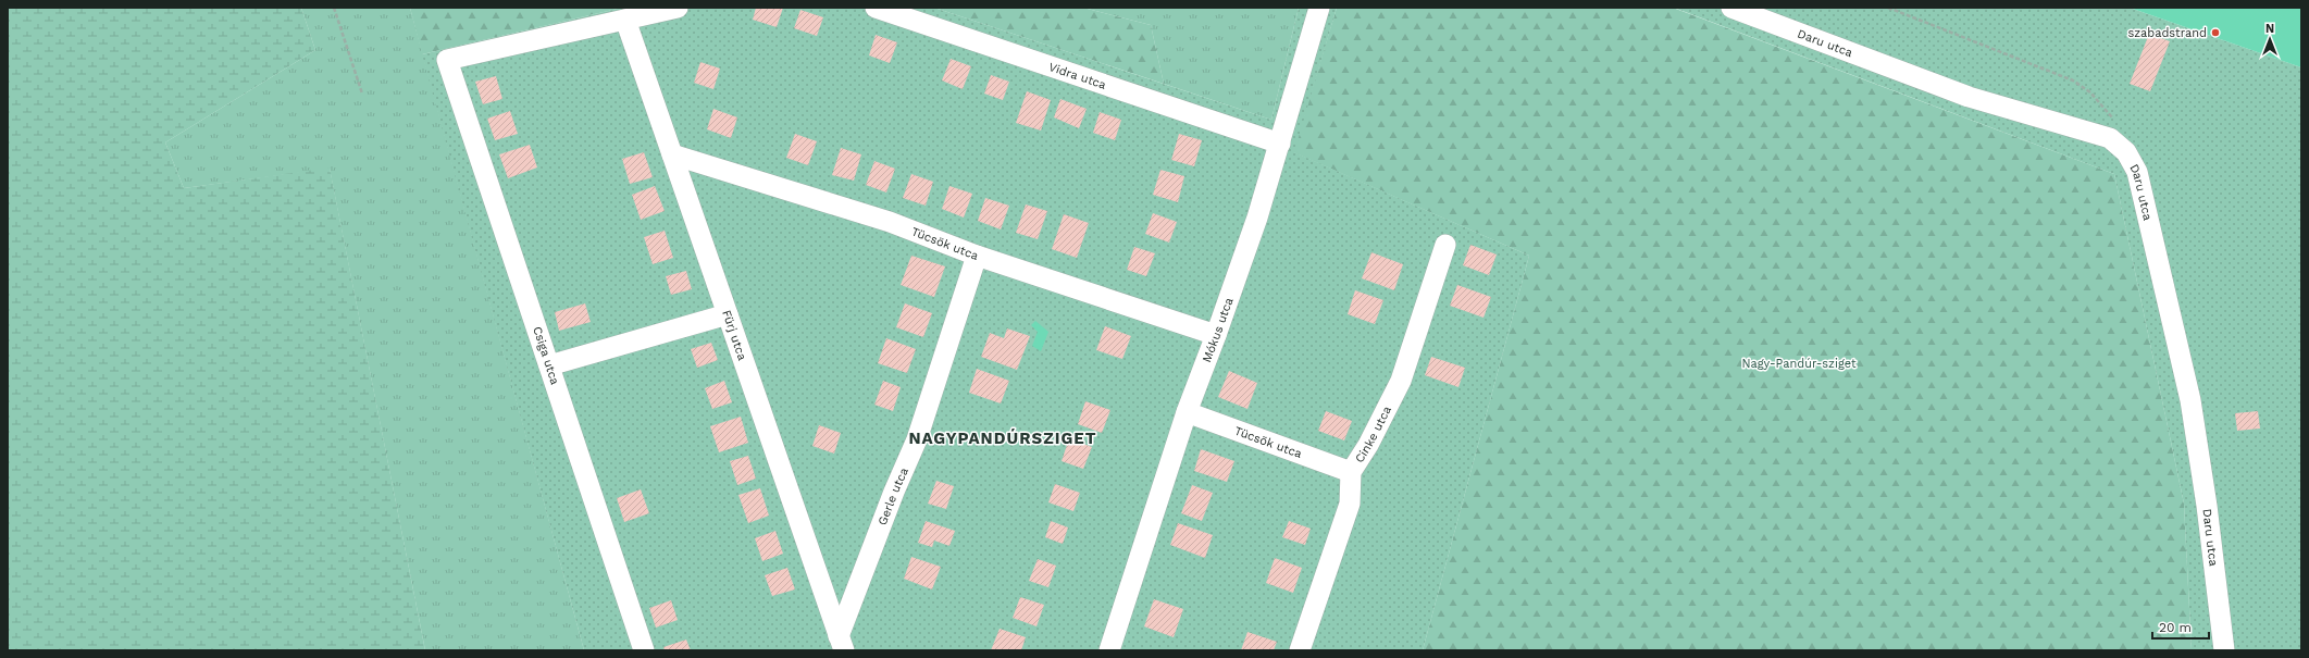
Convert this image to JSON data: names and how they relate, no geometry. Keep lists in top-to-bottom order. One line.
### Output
{"streets":{"street":["Daru utca","Vidra utca","Tücsök utca","Mókus utca","Fürj utca","Csiga utca","Cinke utca","Gerle utca"]},"crossings":[["Vidra utca","Mókus utca"],["Tücsök utca","Mókus utca"],["Tücsök utca","Fürj utca"],["Tücsök utca","Cinke utca"],["Tücsök utca","Gerle utca"],["Fürj utca","Csiga utca"],["Fürj utca","Gerle utca"]],"districts":["NAGYPANDÚRSZIGET"],"parks":["Nagy-Pandúr-sziget"],"places":["szabadstrand"],"scale_bar":"20 m","north":"top"}
